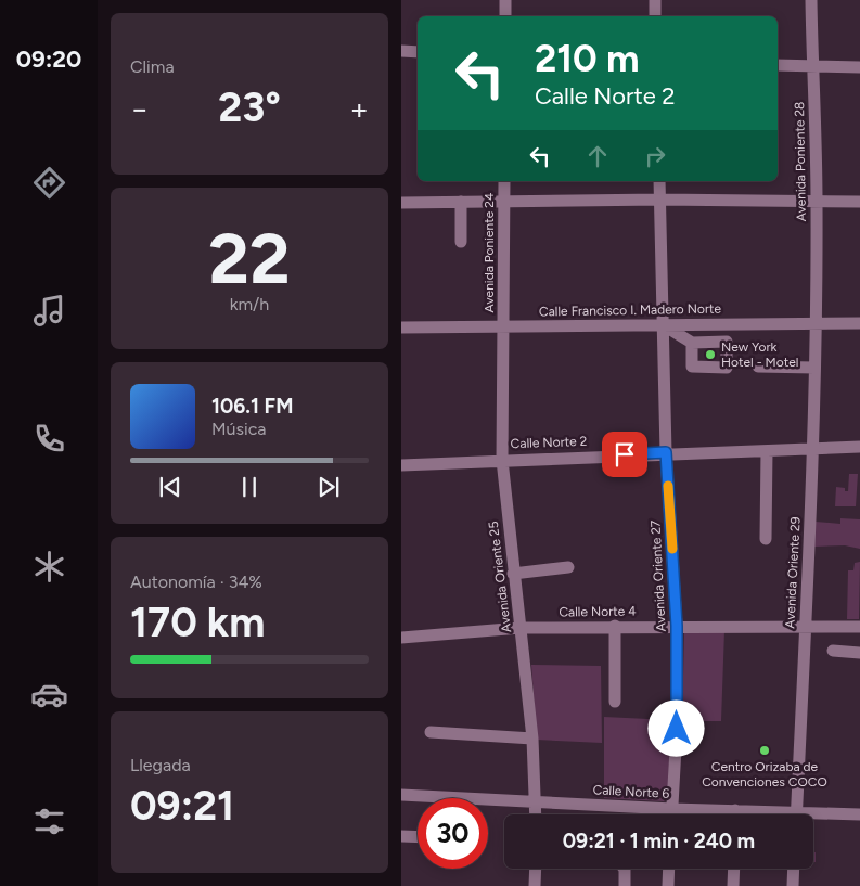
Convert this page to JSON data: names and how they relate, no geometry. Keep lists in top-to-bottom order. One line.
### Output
{"streets":{"street":["Avenida Poniente 28","Avenida Poniente 24","Calle Francisco I. Madero Norte","Calle Norte 2","Avenida Oriente 29","Avenida Oriente 27","Avenida Oriente 25","Calle Norte 4","Calle Norte 6"]},"crossings":[["Avenida Poniente 28","Calle Francisco I. Madero Norte"],["Avenida Poniente 28","Avenida Oriente 29"],["Avenida Poniente 24","Calle Francisco I. Madero Norte"],["Avenida Poniente 24","Avenida Oriente 25"],["Calle Francisco I. Madero Norte","Avenida Oriente 29"],["Calle Francisco I. Madero Norte","Avenida Oriente 27"],["Calle Francisco I. Madero Norte","Avenida Oriente 25"],["Calle Norte 2","Avenida Oriente 29"],["Calle Norte 2","Avenida Oriente 27"],["Calle Norte 2","Avenida Oriente 25"],["Avenida Oriente 29","Calle Norte 4"],["Avenida Oriente 27","Calle Norte 4"],["Avenida Oriente 27","Calle Norte 6"],["Avenida Oriente 25","Calle Norte 4"],["Avenida Oriente 25","Calle Norte 6"]],"places":["New York Hotel - Motel","Centro Orizaba de Convenciones COCO"],"page":{"tabs":"09:20","tile":["Clima",["22","km/h"],["Autonomía · 34%","170 km"],["Llegada","09:21"]],"turn":["210 m","Calle Norte 2"],"heat":["−","23°","+"],"song":["106.1 FM","Música"],"limit":"30","trip":"09:21 · 1 min · 240 m"}}
